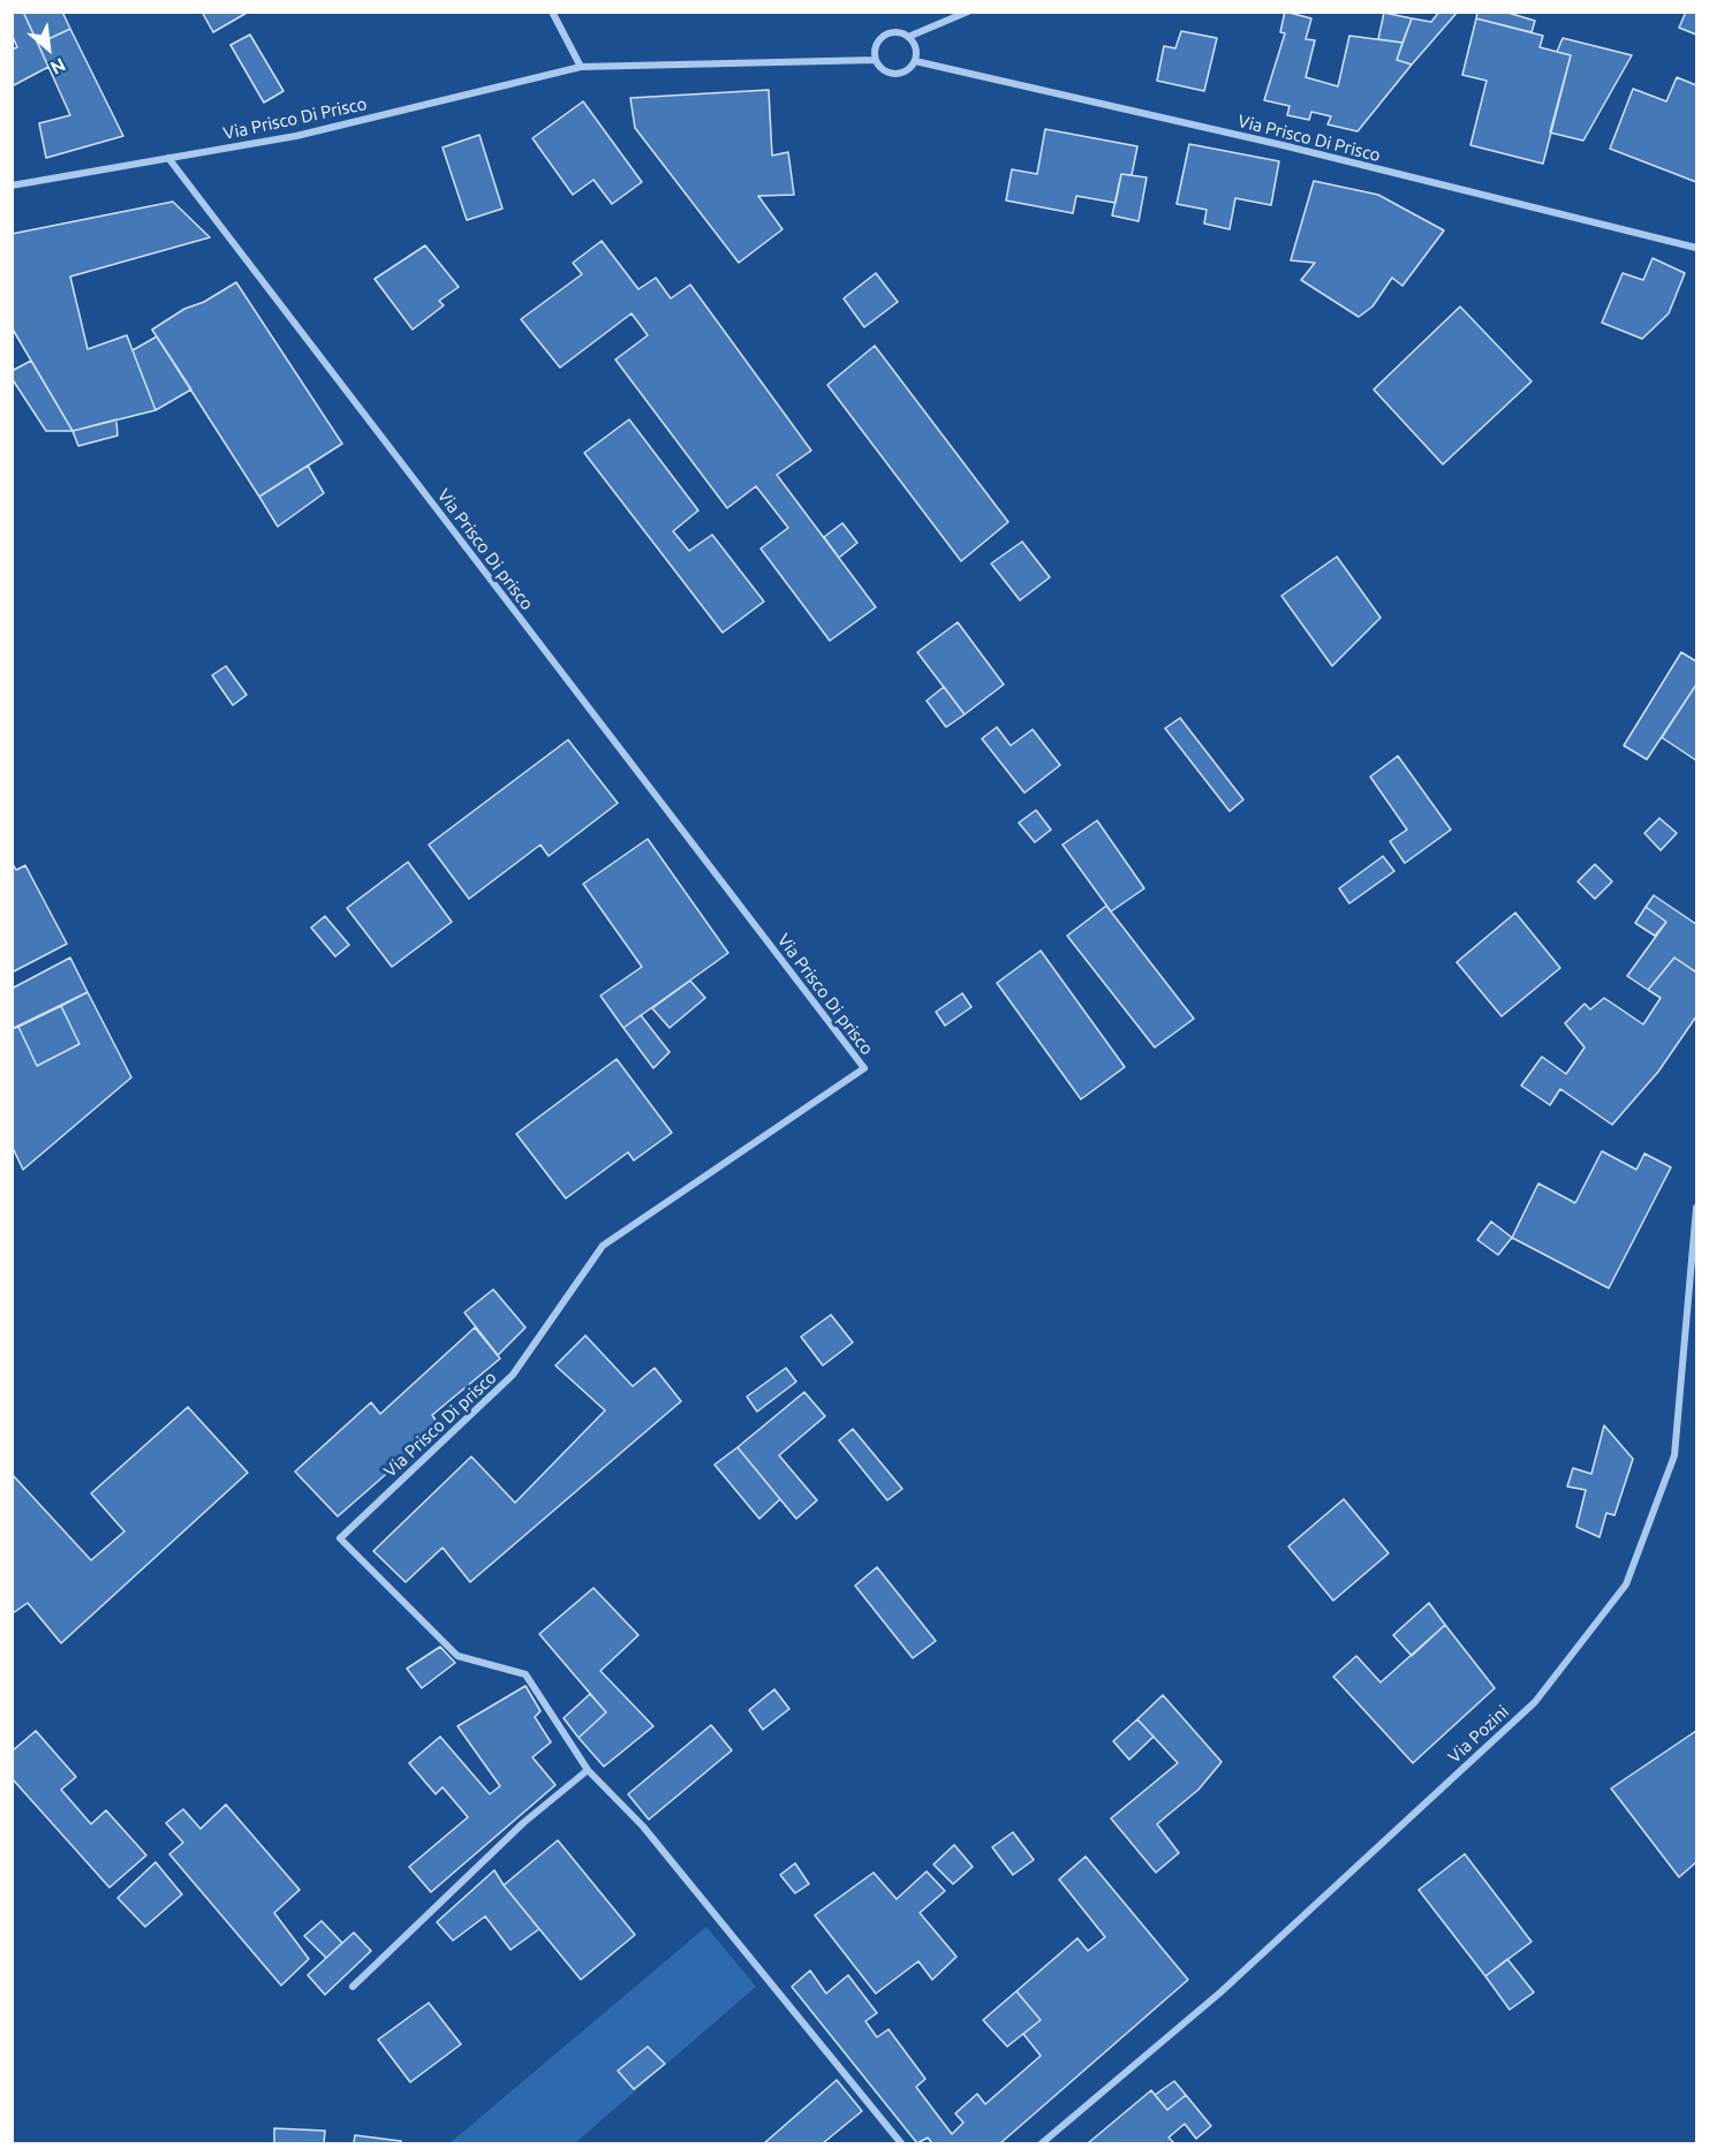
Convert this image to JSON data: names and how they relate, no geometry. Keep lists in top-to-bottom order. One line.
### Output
{"streets":{"street":["Via Prisco Di Prisco","Via Prisco Di prisco","Via Pozini"]},"crossings":[["Via Prisco Di Prisco","Via Prisco Di prisco"]],"north":"bottom right"}
